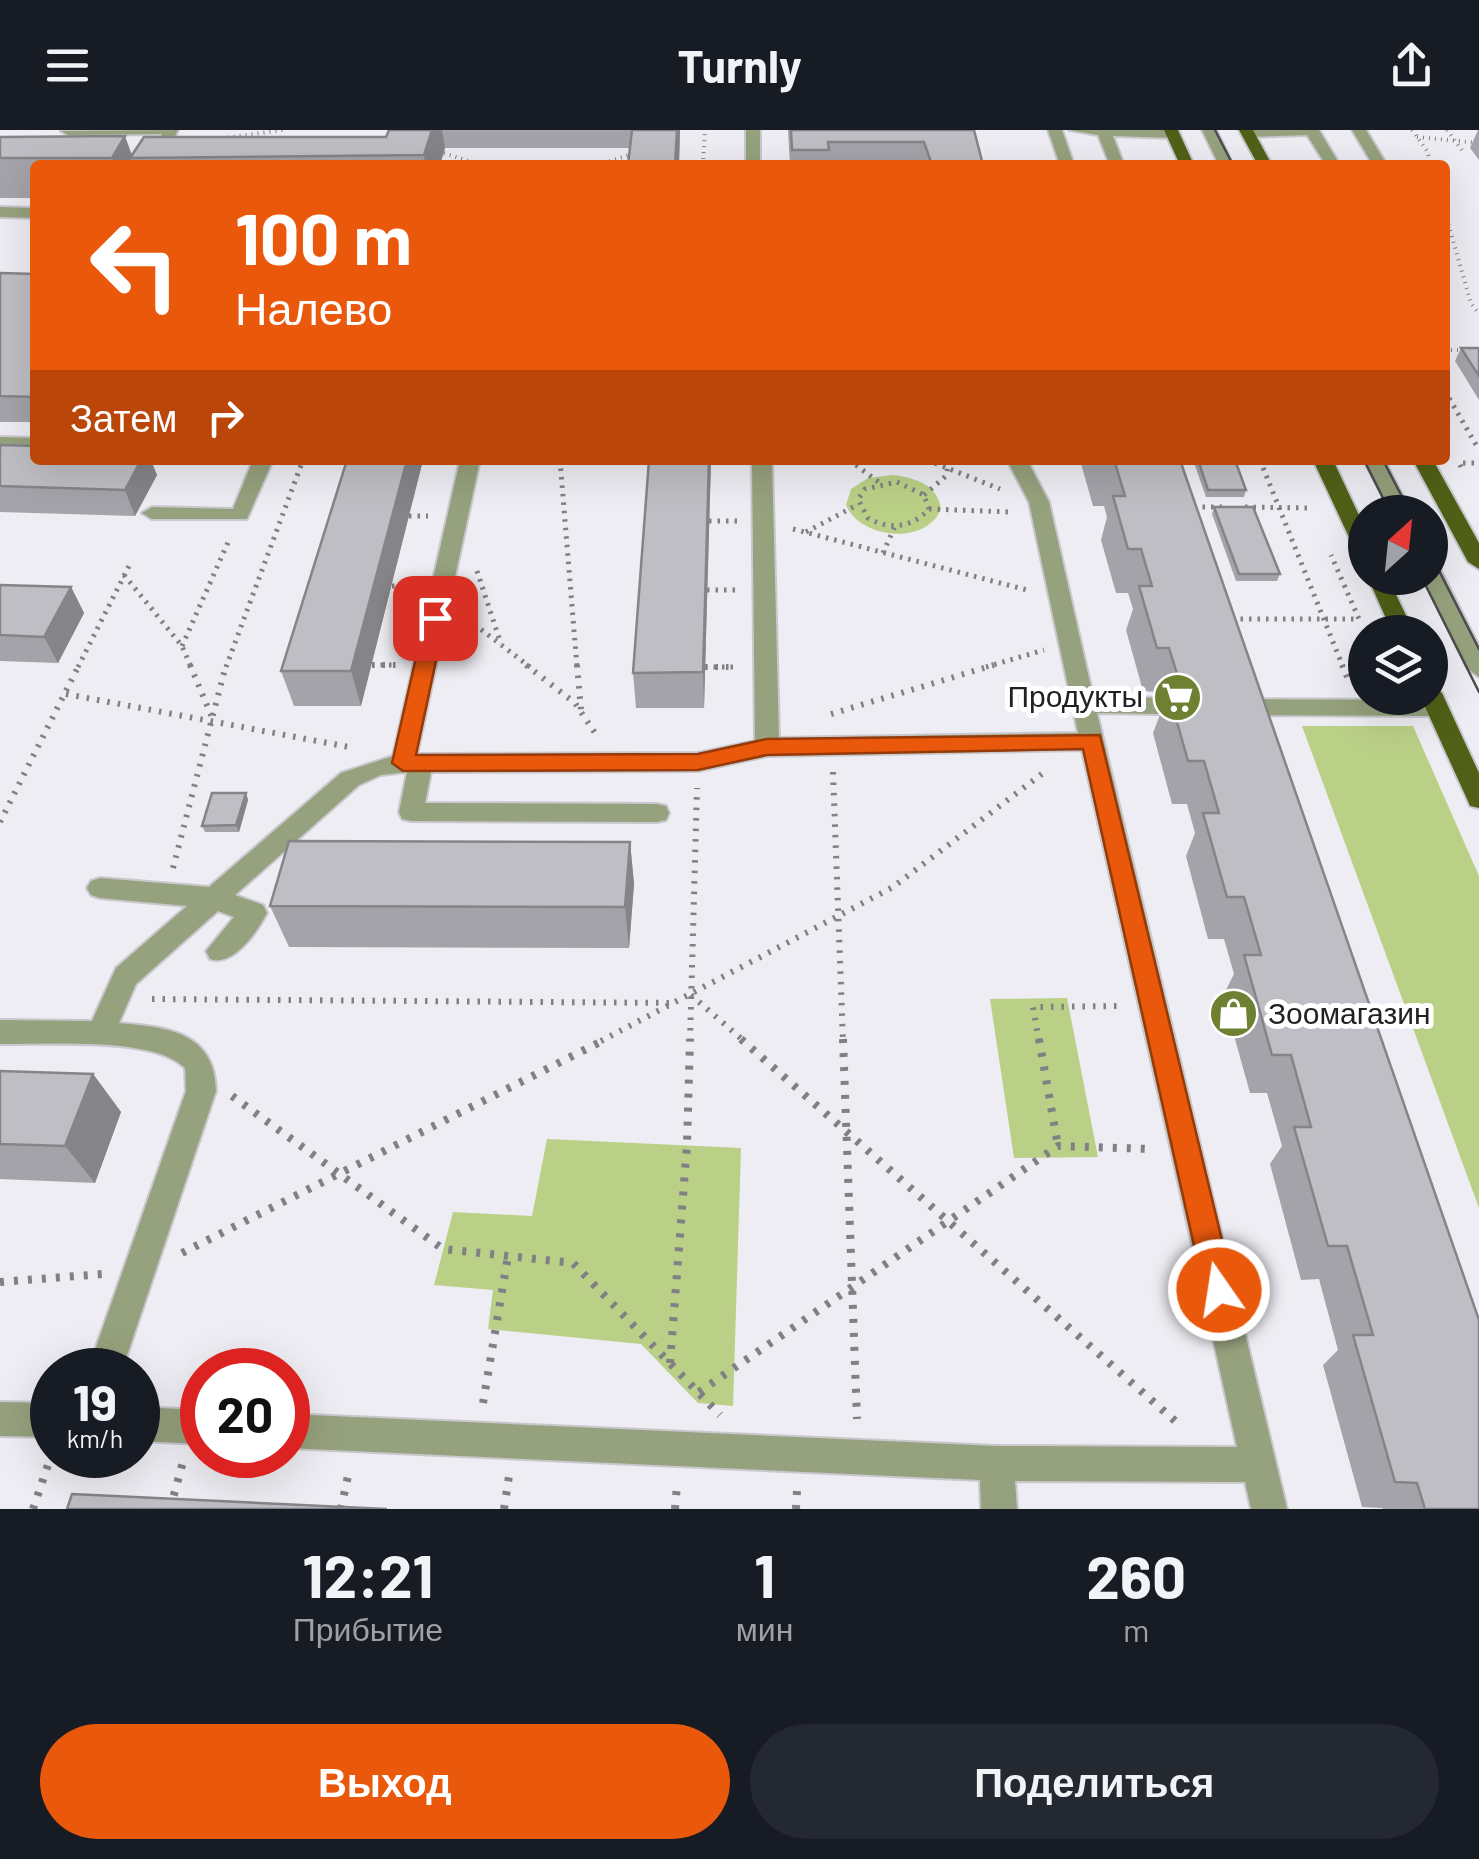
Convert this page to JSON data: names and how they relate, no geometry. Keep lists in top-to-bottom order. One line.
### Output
{"places":{"supermarket":["Продукты"],"shop":["Зоомагазин"]},"north":"top right","page":{"header":"Turnly","turn":["100 m","Налево"],"then":"Затем","speed":"19 km/h","limit":"20","eta":["12:21","Прибытие","1","мин","260","m"],"buttons":["Выход","Поделиться"]}}
